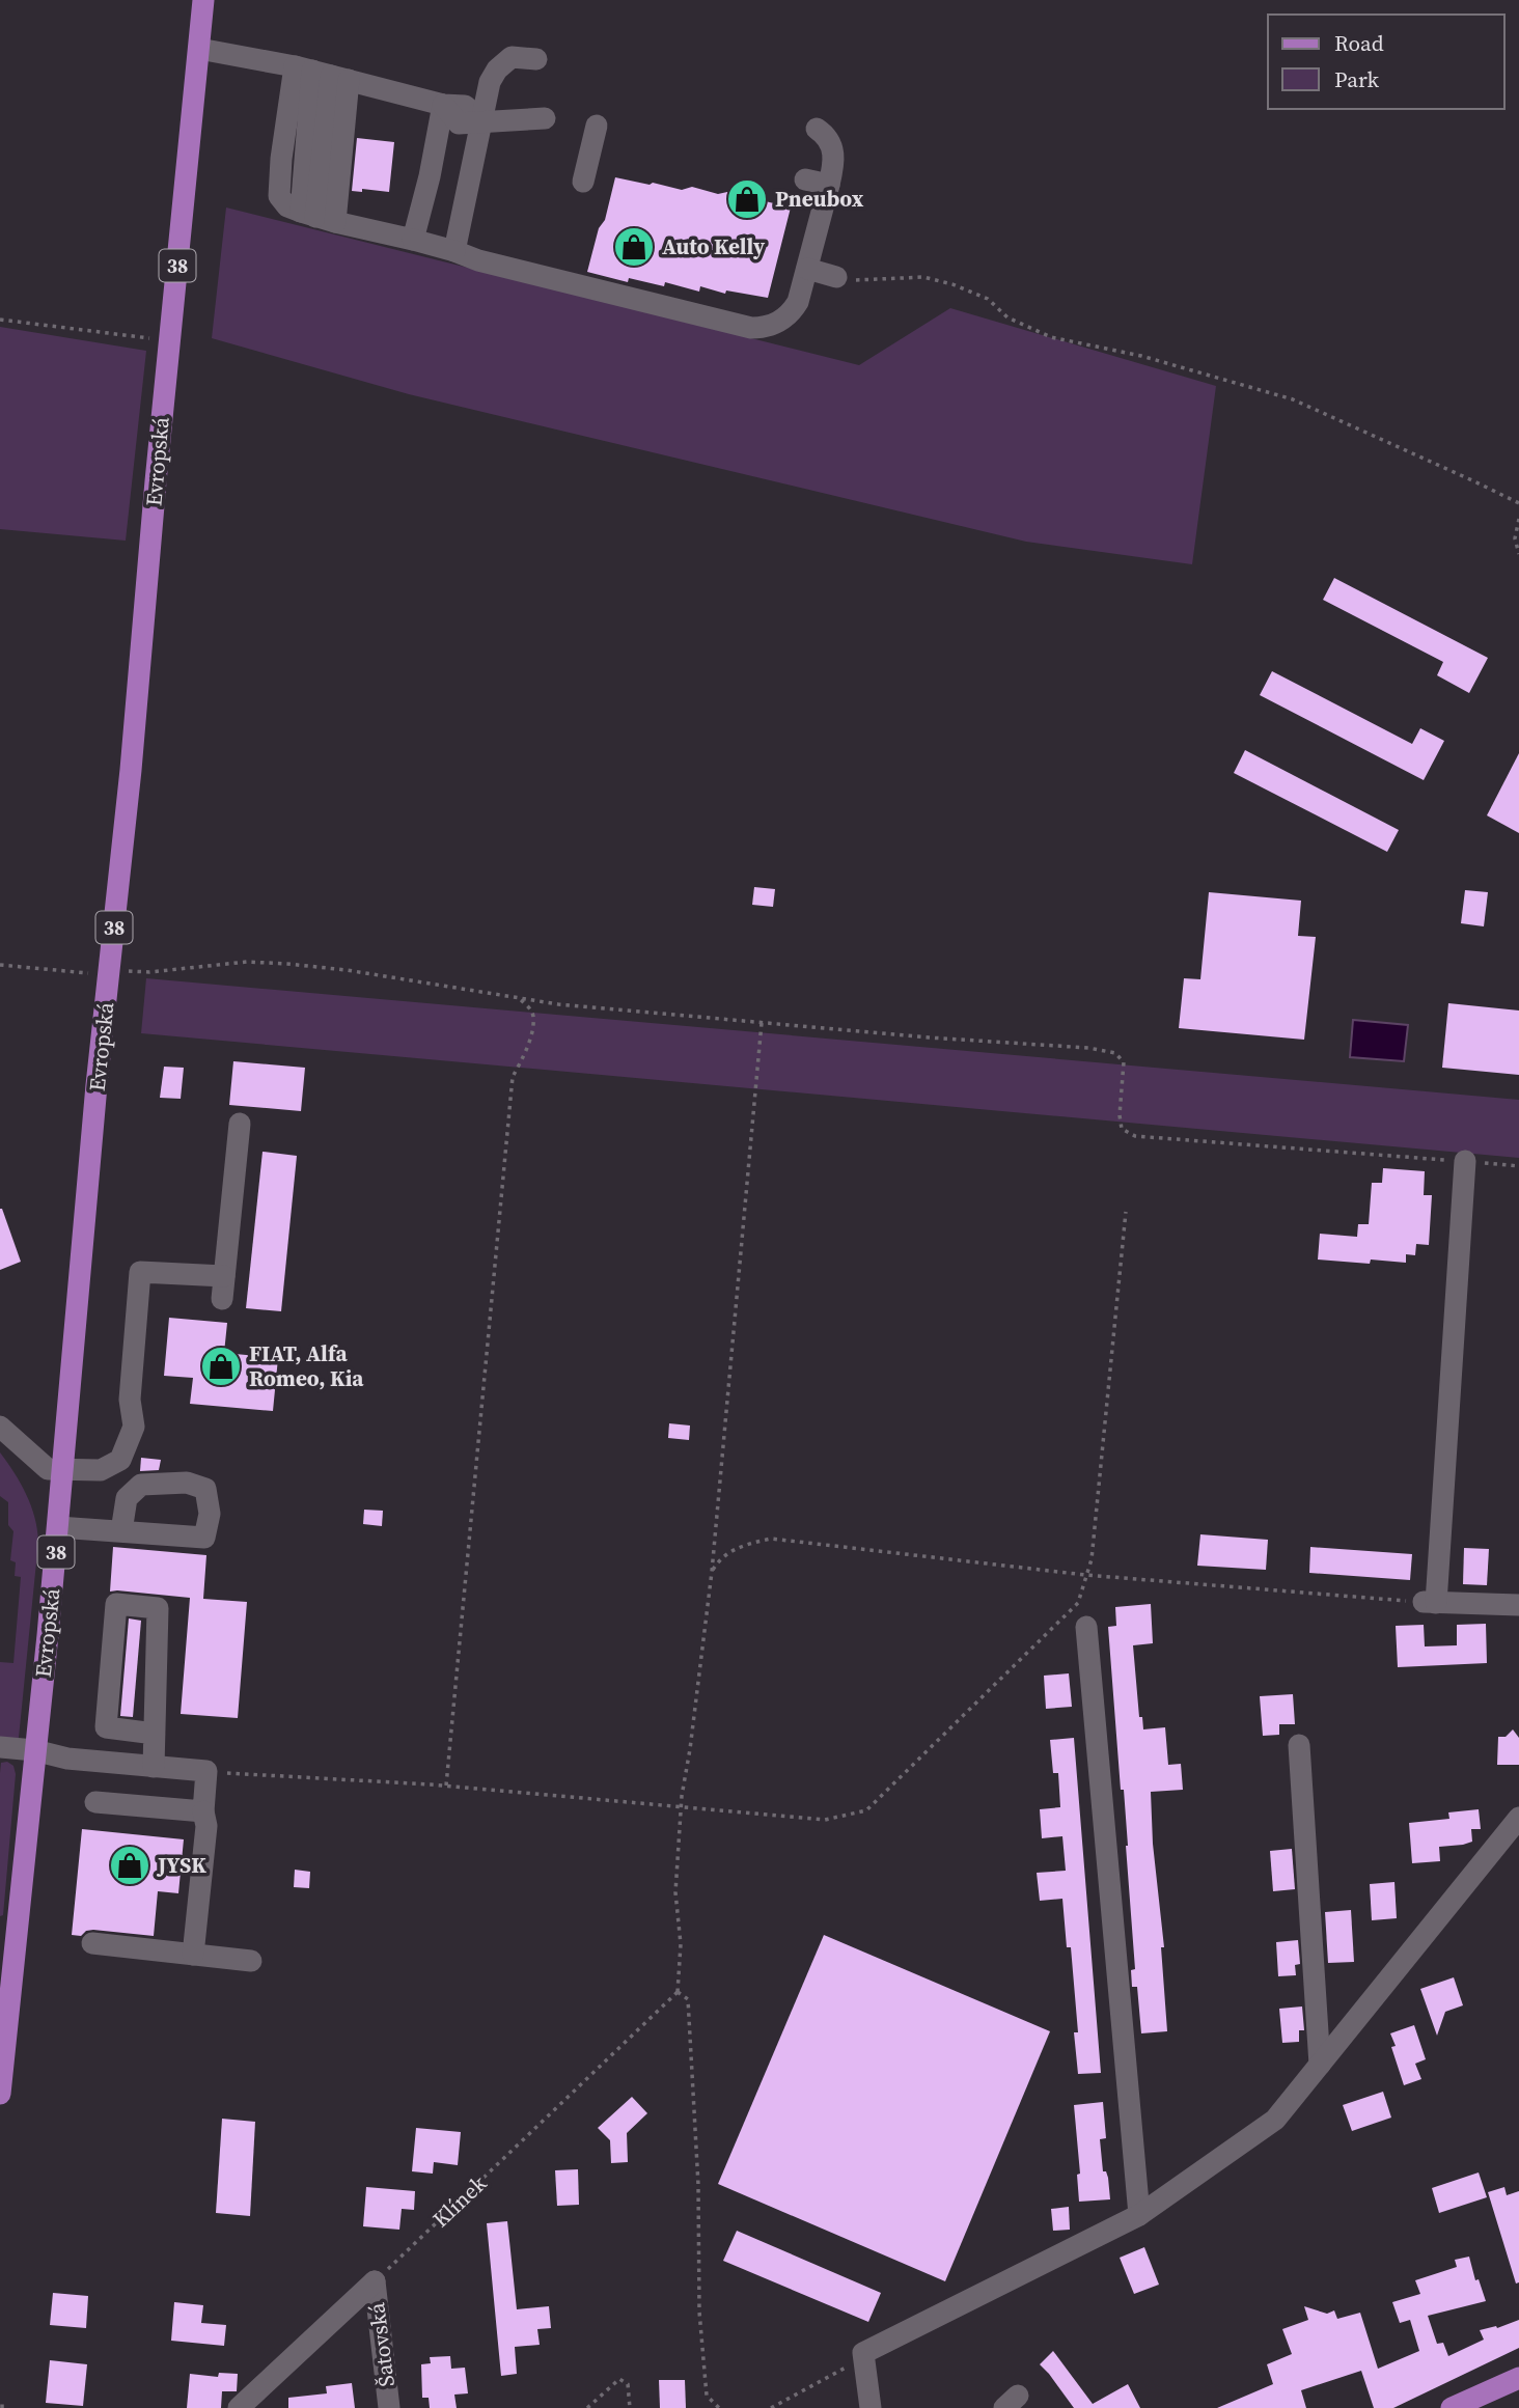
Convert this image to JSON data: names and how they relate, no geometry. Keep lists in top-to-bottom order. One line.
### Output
{"streets":{"main road":["38","Evropská"],"street":["Šatovská"],"path":["Klínek"]},"crossings":[["Klínek","Šatovská"]],"places":{"shop":["Pneubox","Auto Kelly","FIAT, Alfa Romeo, Kia","JYSK"]},"legend":["Road","Park"]}
